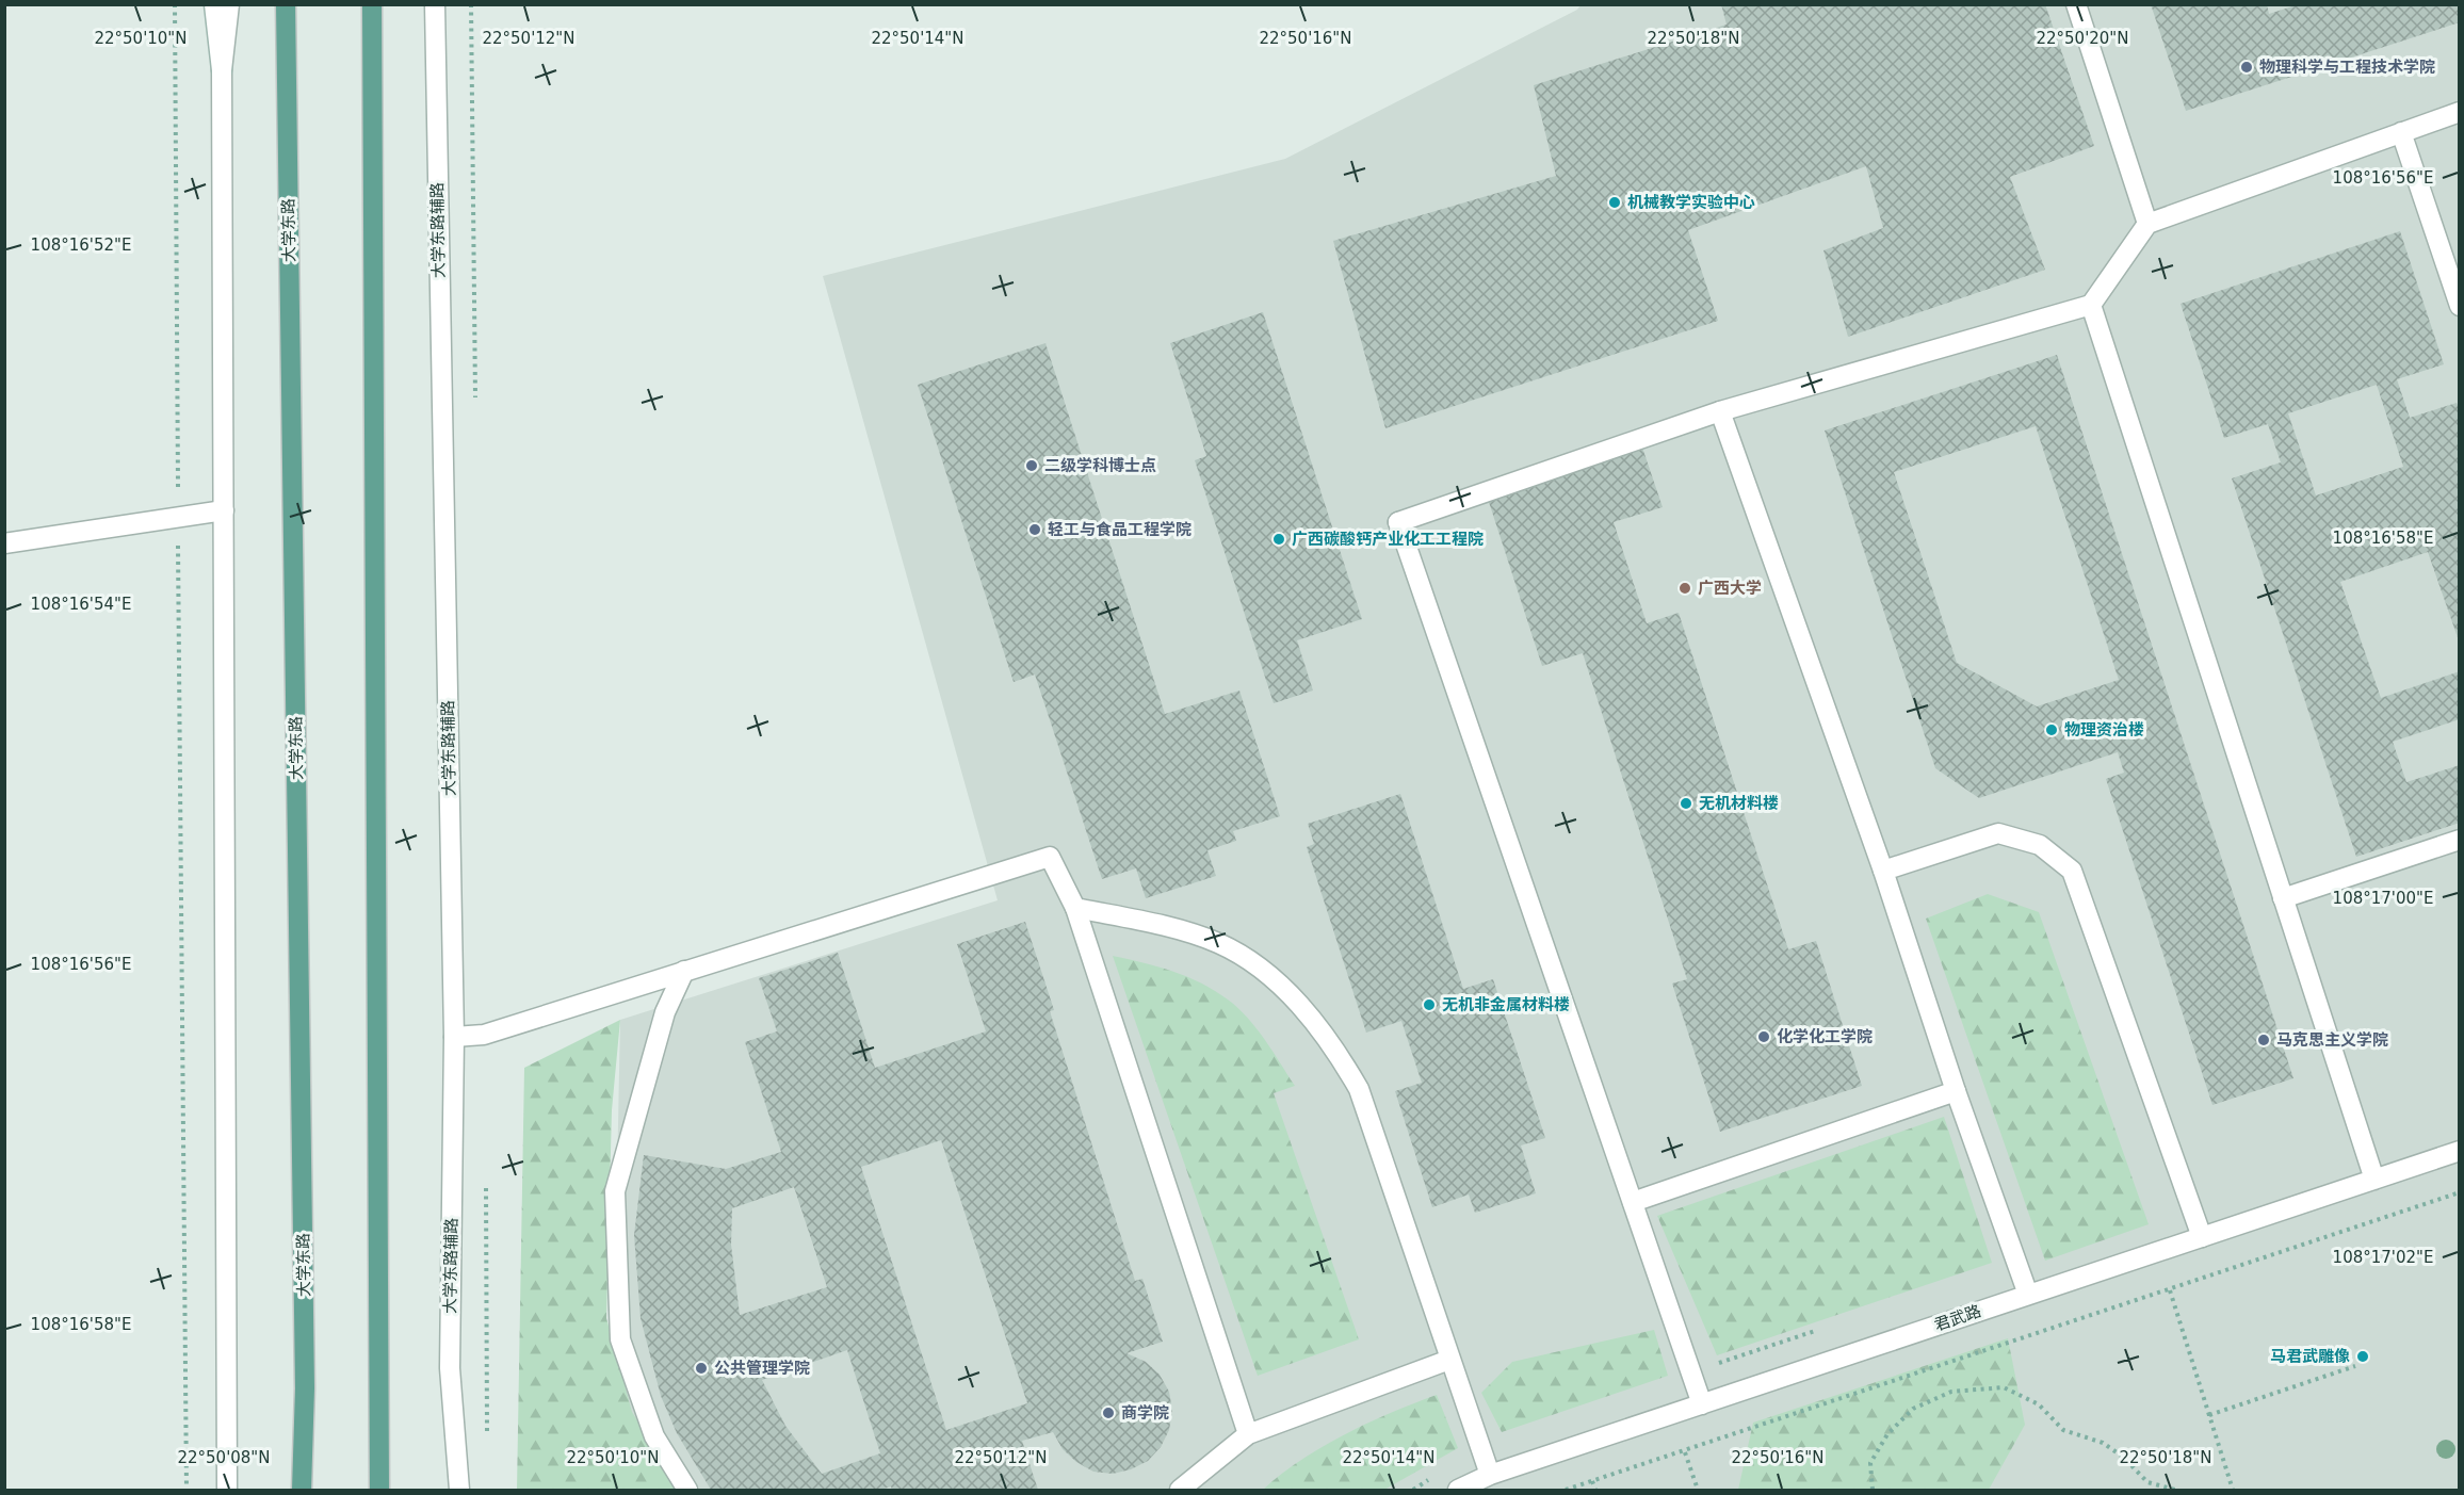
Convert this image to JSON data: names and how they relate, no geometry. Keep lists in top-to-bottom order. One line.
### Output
{"streets":{"main road":["大学东路"],"street":["大学东路辅路","君武路"]},"places":["物理科学与工程技术学院","机械教学实验中心","二级学科博士点","轻工与食品工程学院","广西碳酸钙产业化工工程院","广西大学","物理资治楼","无机材料楼","无机非金属材料楼","化学化工学院","马克思主义学院","马君武雕像","公共管理学院","商学院"],"coordinates":["22°50'10\"N","22°50'12\"N","22°50'14\"N","22°50'16\"N","22°50'18\"N","22°50'20\"N","108°16'56\"E","108°16'52\"E","108°16'58\"E","108°16'54\"E","108°17'00\"E","108°17'02\"E","22°50'08\"N"]}
